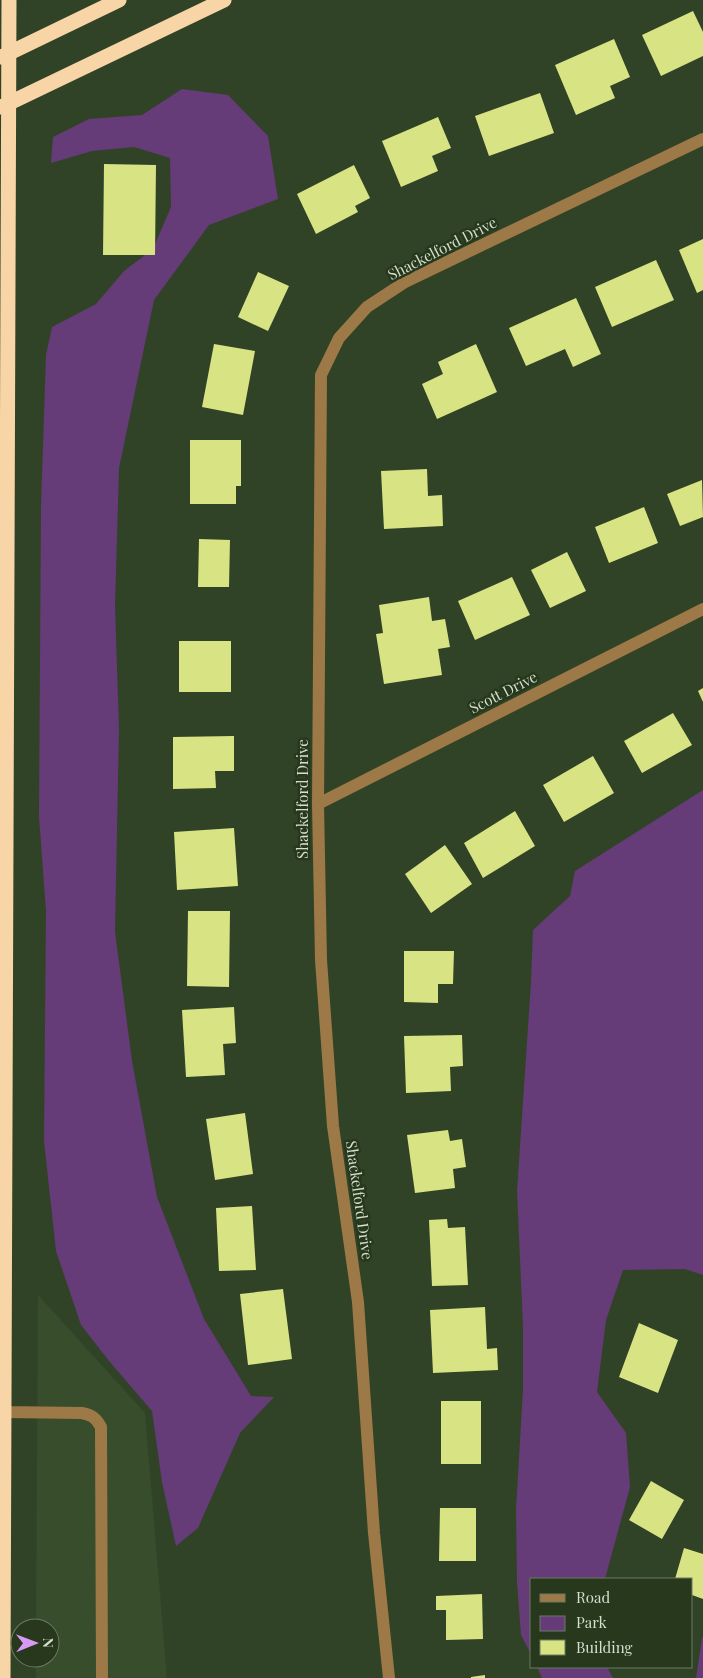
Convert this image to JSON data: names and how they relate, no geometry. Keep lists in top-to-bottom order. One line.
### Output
{"streets":{"street":["Shackelford Drive","Scott Drive"]},"crossings":[["Shackelford Drive","Scott Drive"]],"legend":["Road","Park","Building"],"north":"right"}
